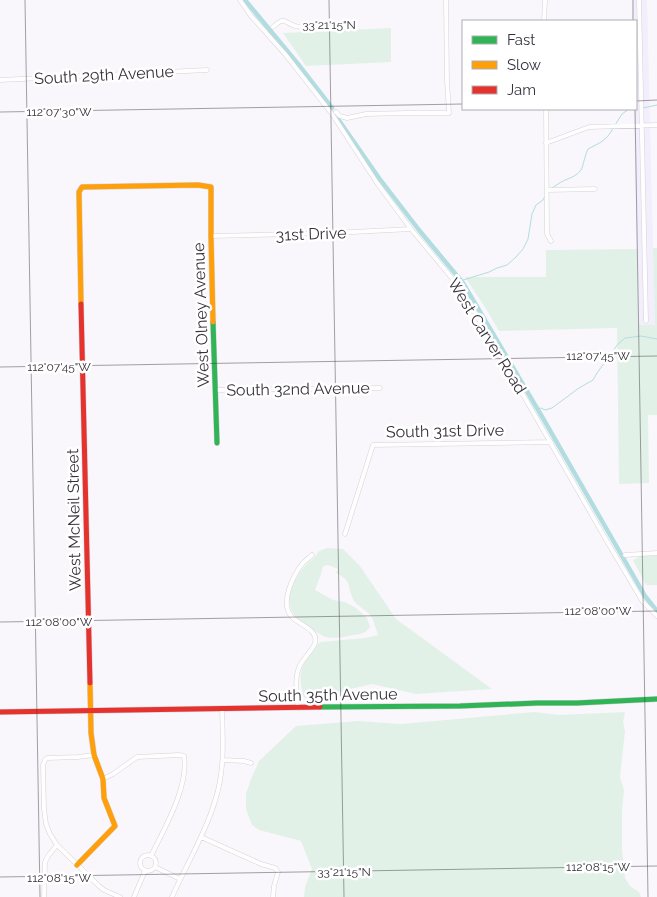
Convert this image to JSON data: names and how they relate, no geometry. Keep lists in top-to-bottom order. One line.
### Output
{"streets":{"street":["South 29th Avenue","31st Drive","West Olney Avenue","West Carver Road","South 32nd Avenue","South 31st Drive","West McNeil Street","South 35th Avenue"]},"crossings":[["31st Drive","West Olney Avenue"],["31st Drive","West Carver Road"],["West Olney Avenue","South 32nd Avenue"],["West Olney Avenue","West McNeil Street"],["West Carver Road","South 31st Drive"],["West McNeil Street","South 35th Avenue"]],"legend":["Fast","Slow","Jam"],"coordinates":["33°21'15\"N","112°07'30\"W","112°07'45\"W","112°08'00\"W","112°08'15\"W"]}
